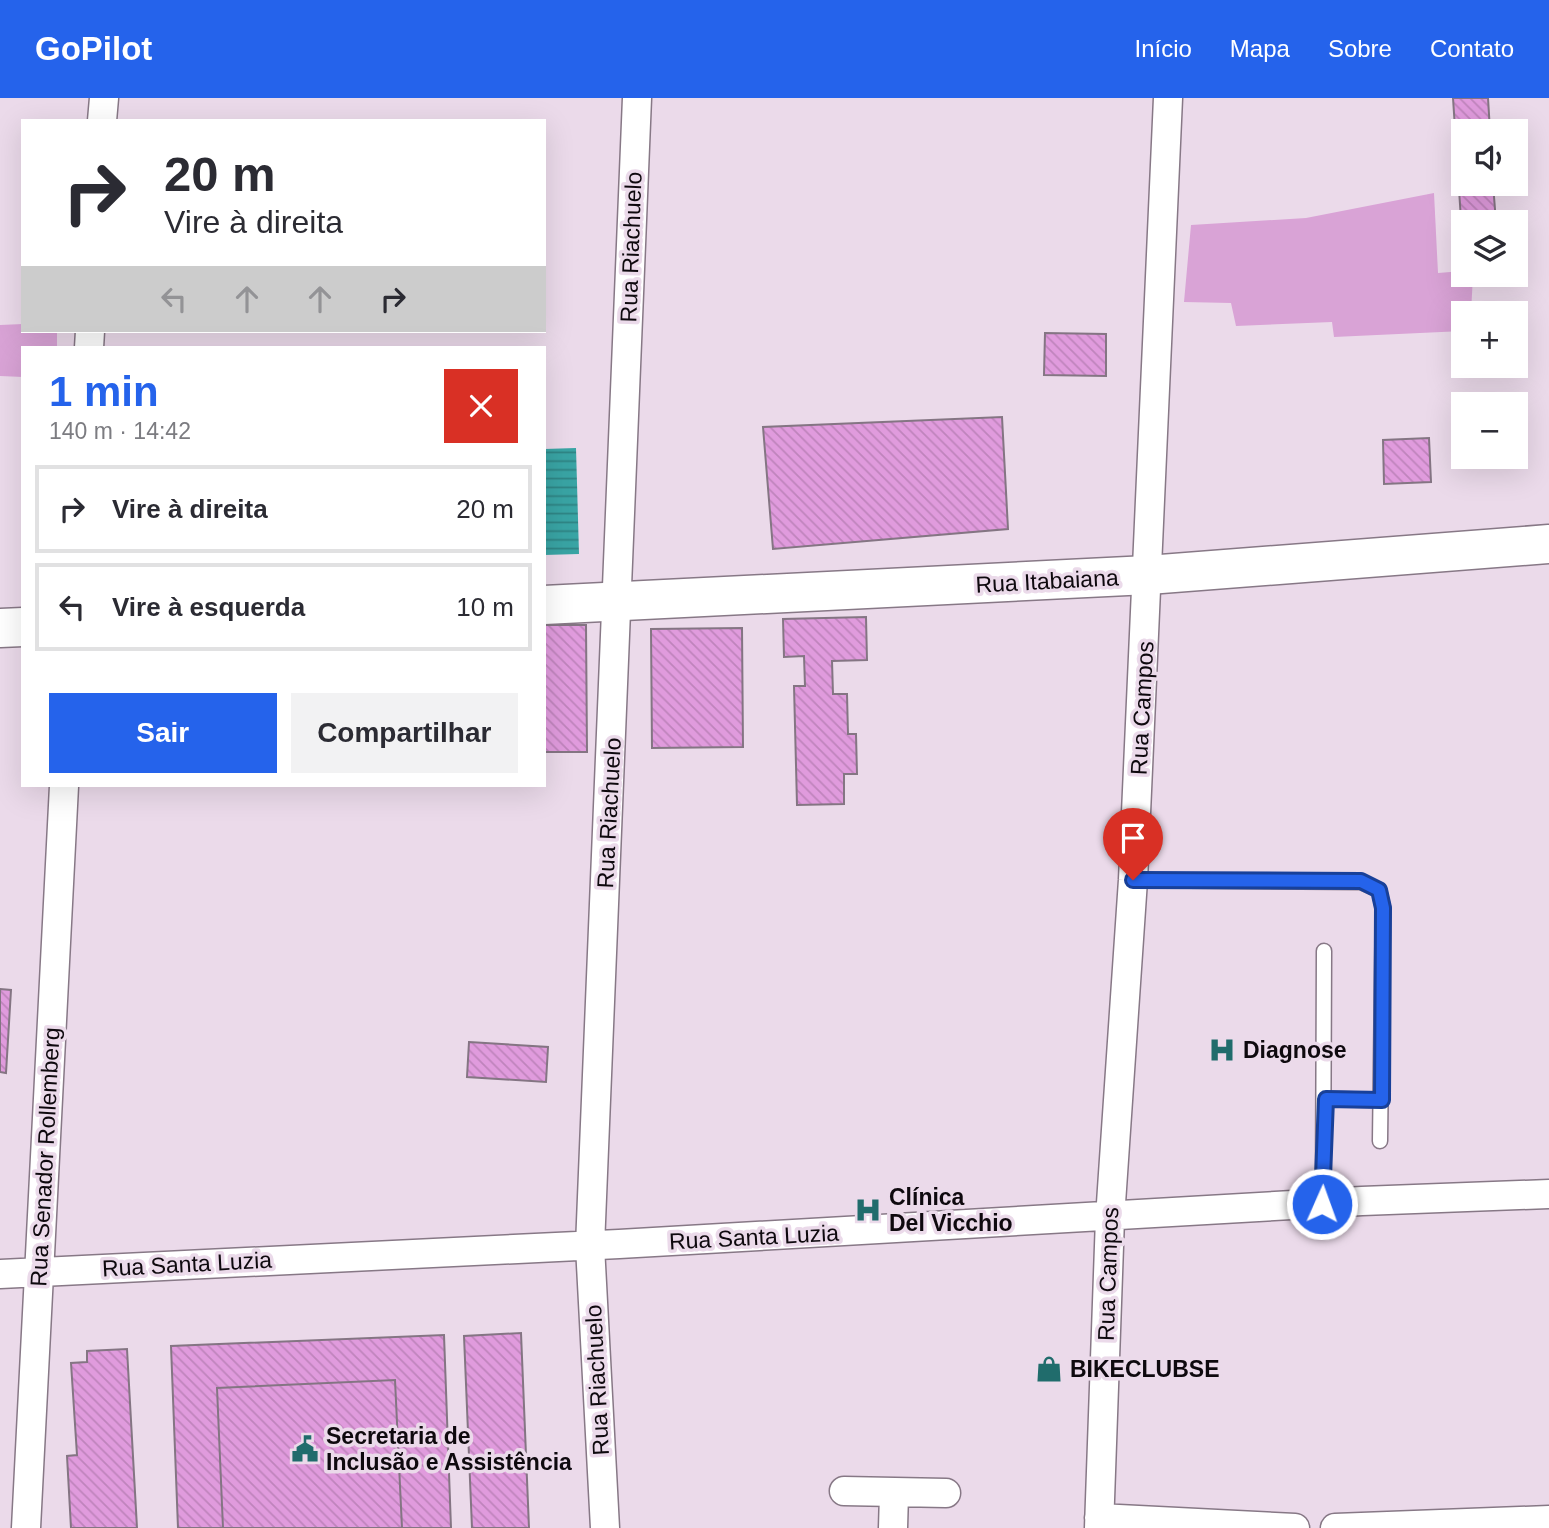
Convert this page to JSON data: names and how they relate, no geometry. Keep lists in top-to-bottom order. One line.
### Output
{"streets":{"main road":["Rua Itabaiana"],"street":["Rua Riachuelo","Rua Campos","Rua Senador Rollemberg","Rua Santa Luzia"]},"crossings":[["Rua Riachuelo","Rua Itabaiana"],["Rua Riachuelo","Rua Santa Luzia"],["Rua Itabaiana","Rua Campos"],["Rua Campos","Rua Santa Luzia"],["Rua Senador Rollemberg","Rua Santa Luzia"]],"places":{"hospital":["Diagnose","Clínica Del Vicchio"],"shop":["BIKECLUBSE"],"public building":["Secretaria de Inclusão e Assistência"]},"page":{"header":"GoPilot","nav":["Início","Mapa","Sobre","Contato"],"map_buttons":["+","−"],"turn":["20 m","Vire à direita"],"heading":["1 min","140 m · 14:42"],"list":[{"name":"Vire à direita","value":"20 m"},{"name":"Vire à esquerda","value":"10 m"}],"buttons":["Sair","Compartilhar"]}}
